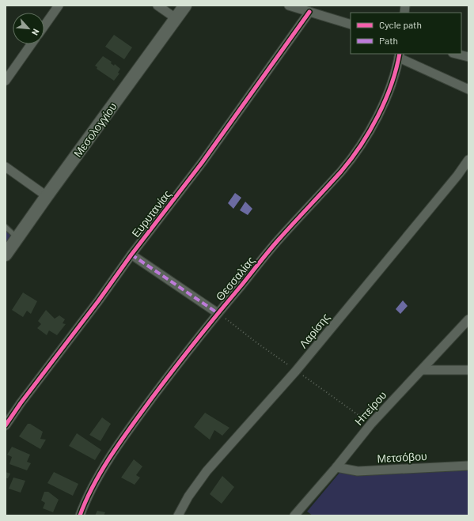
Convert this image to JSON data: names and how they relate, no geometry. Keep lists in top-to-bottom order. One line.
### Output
{"streets":{"street":["Μεσολογγίου","Ευρυτανίας","Θεσσαλίας","Λαρίσης","Ηπείρου","Μετσόβου"]},"crossings":[["Ηπείρου","Μετσόβου"]],"legend":["Cycle path","Path"],"north":"bottom right"}
